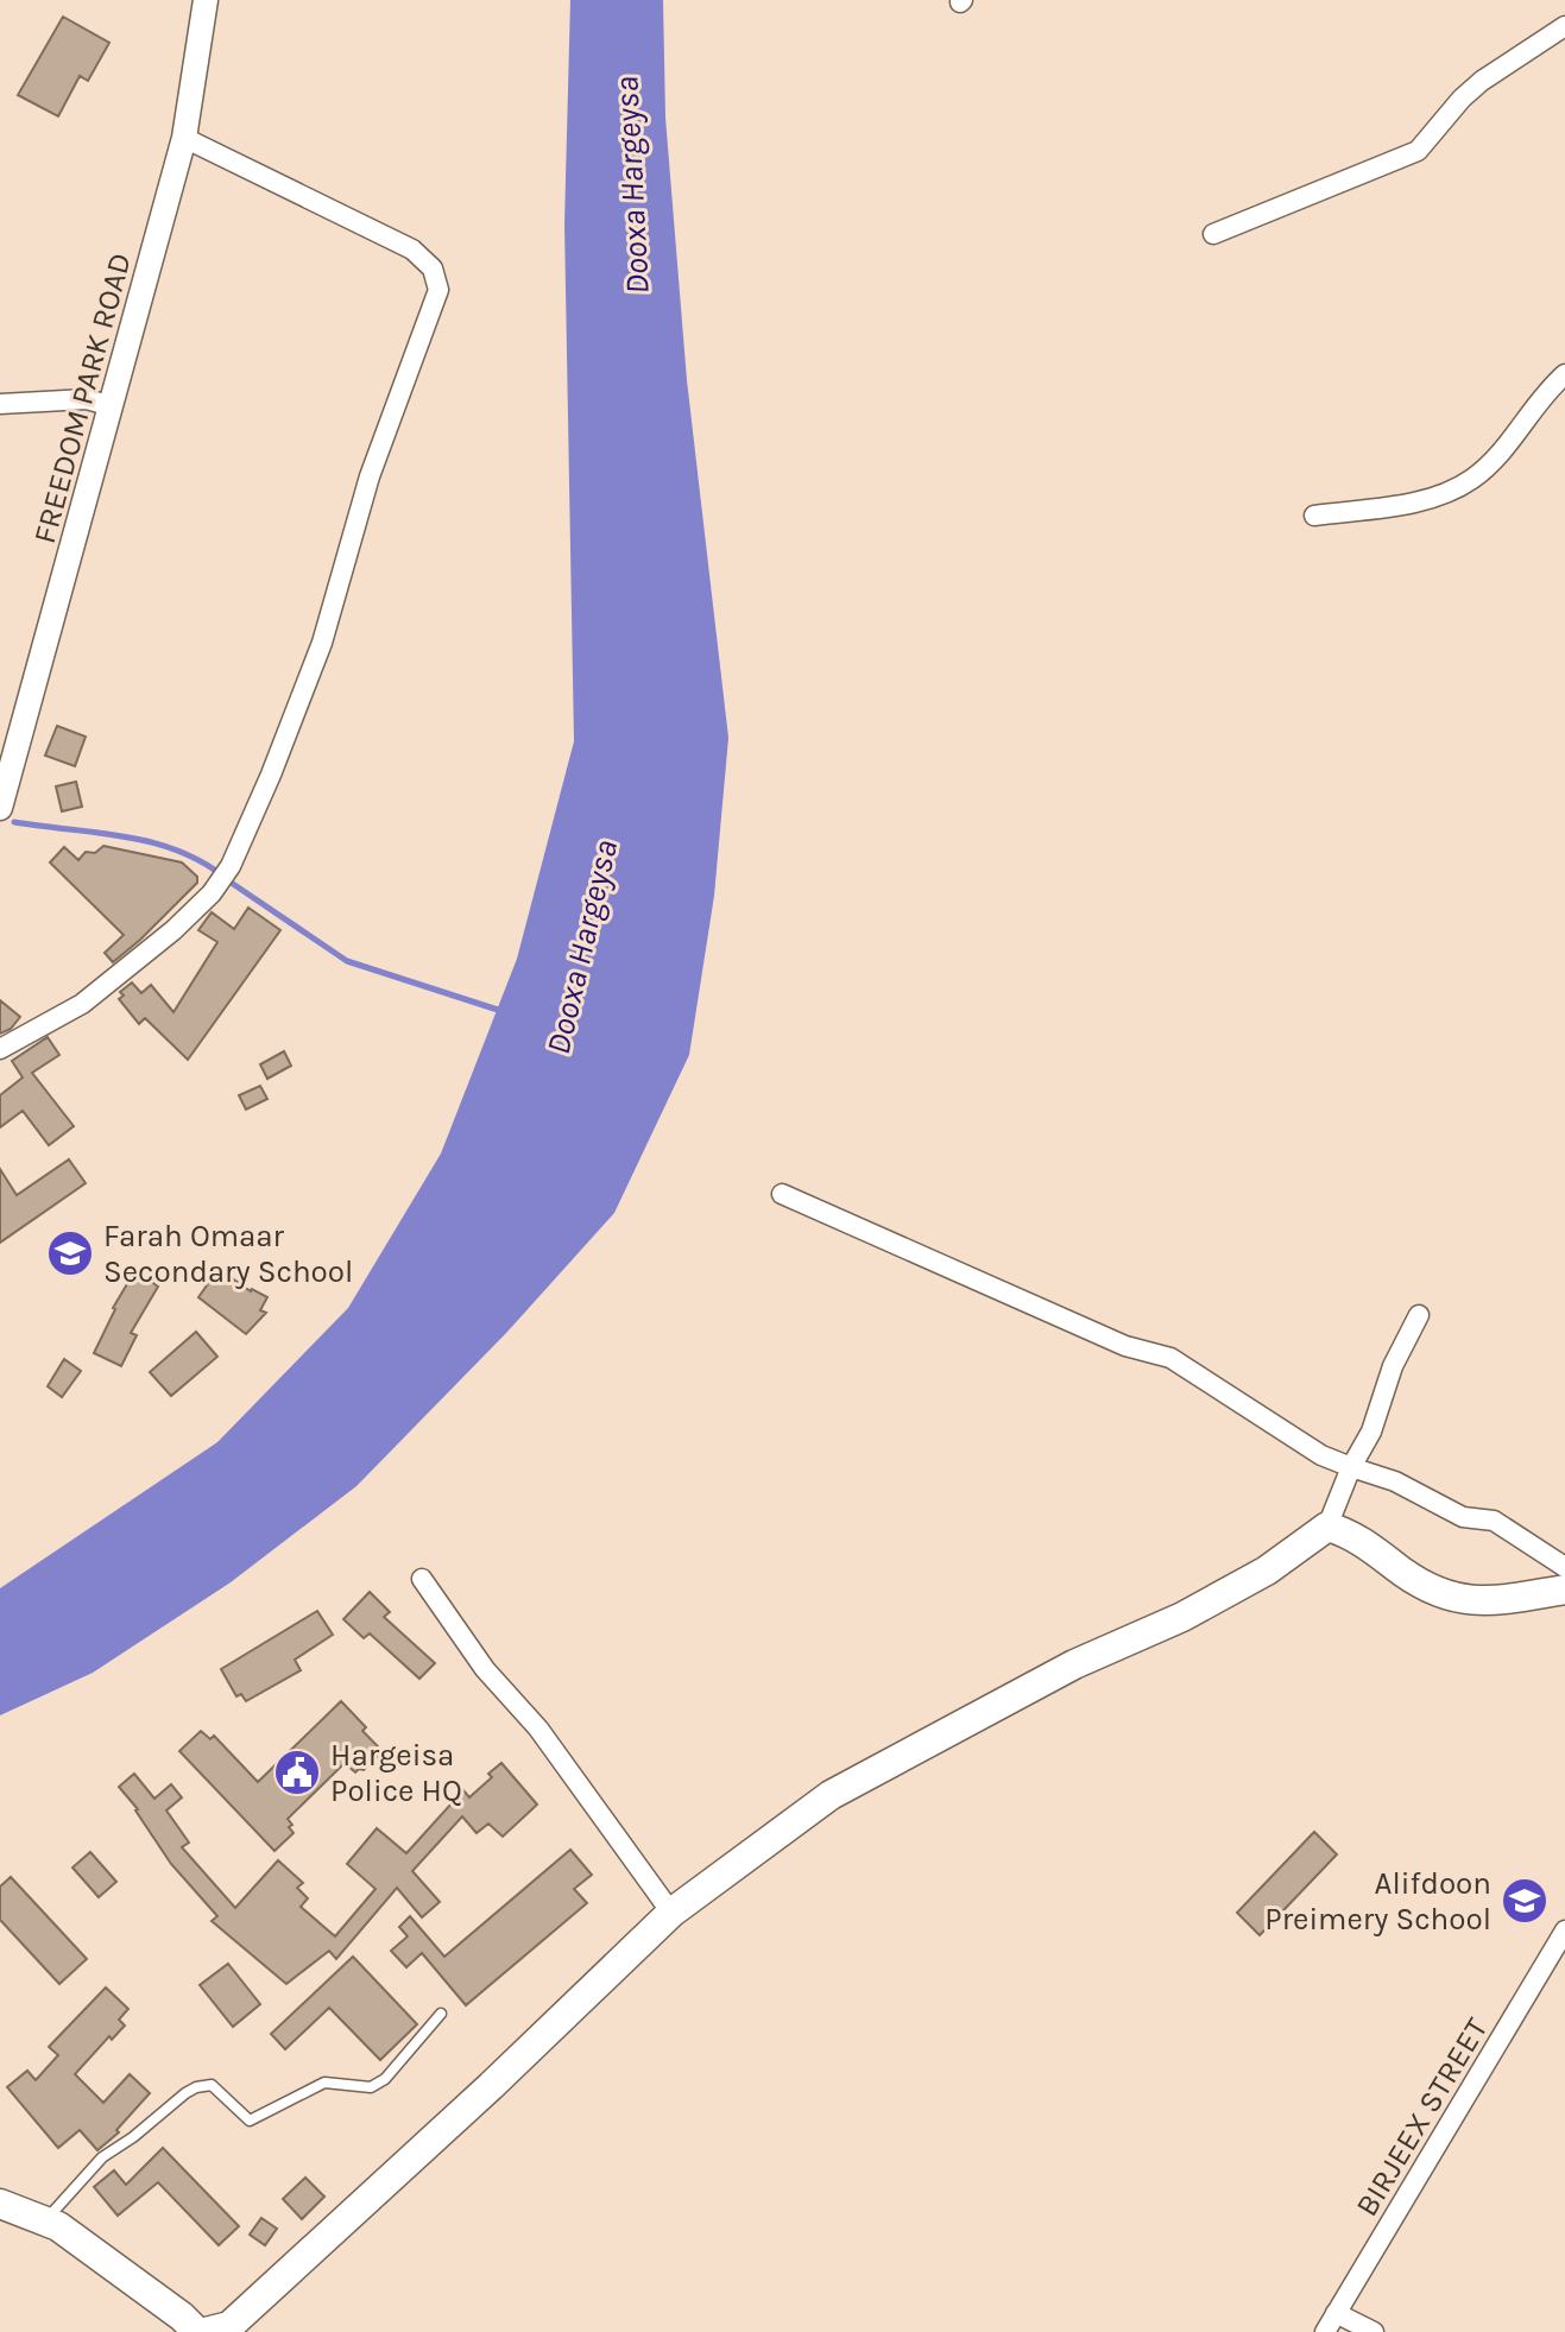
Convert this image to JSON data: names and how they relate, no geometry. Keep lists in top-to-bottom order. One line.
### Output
{"streets":{"street":["FREEDOM PARK ROAD","BIRJEEX STREET"]},"water":["Dooxa Hargeysa"],"places":{"school or university":["Farah Omaar Secondary School","Alifdoon Preimery School"],"public building":["Hargeisa Police HQ"]}}
